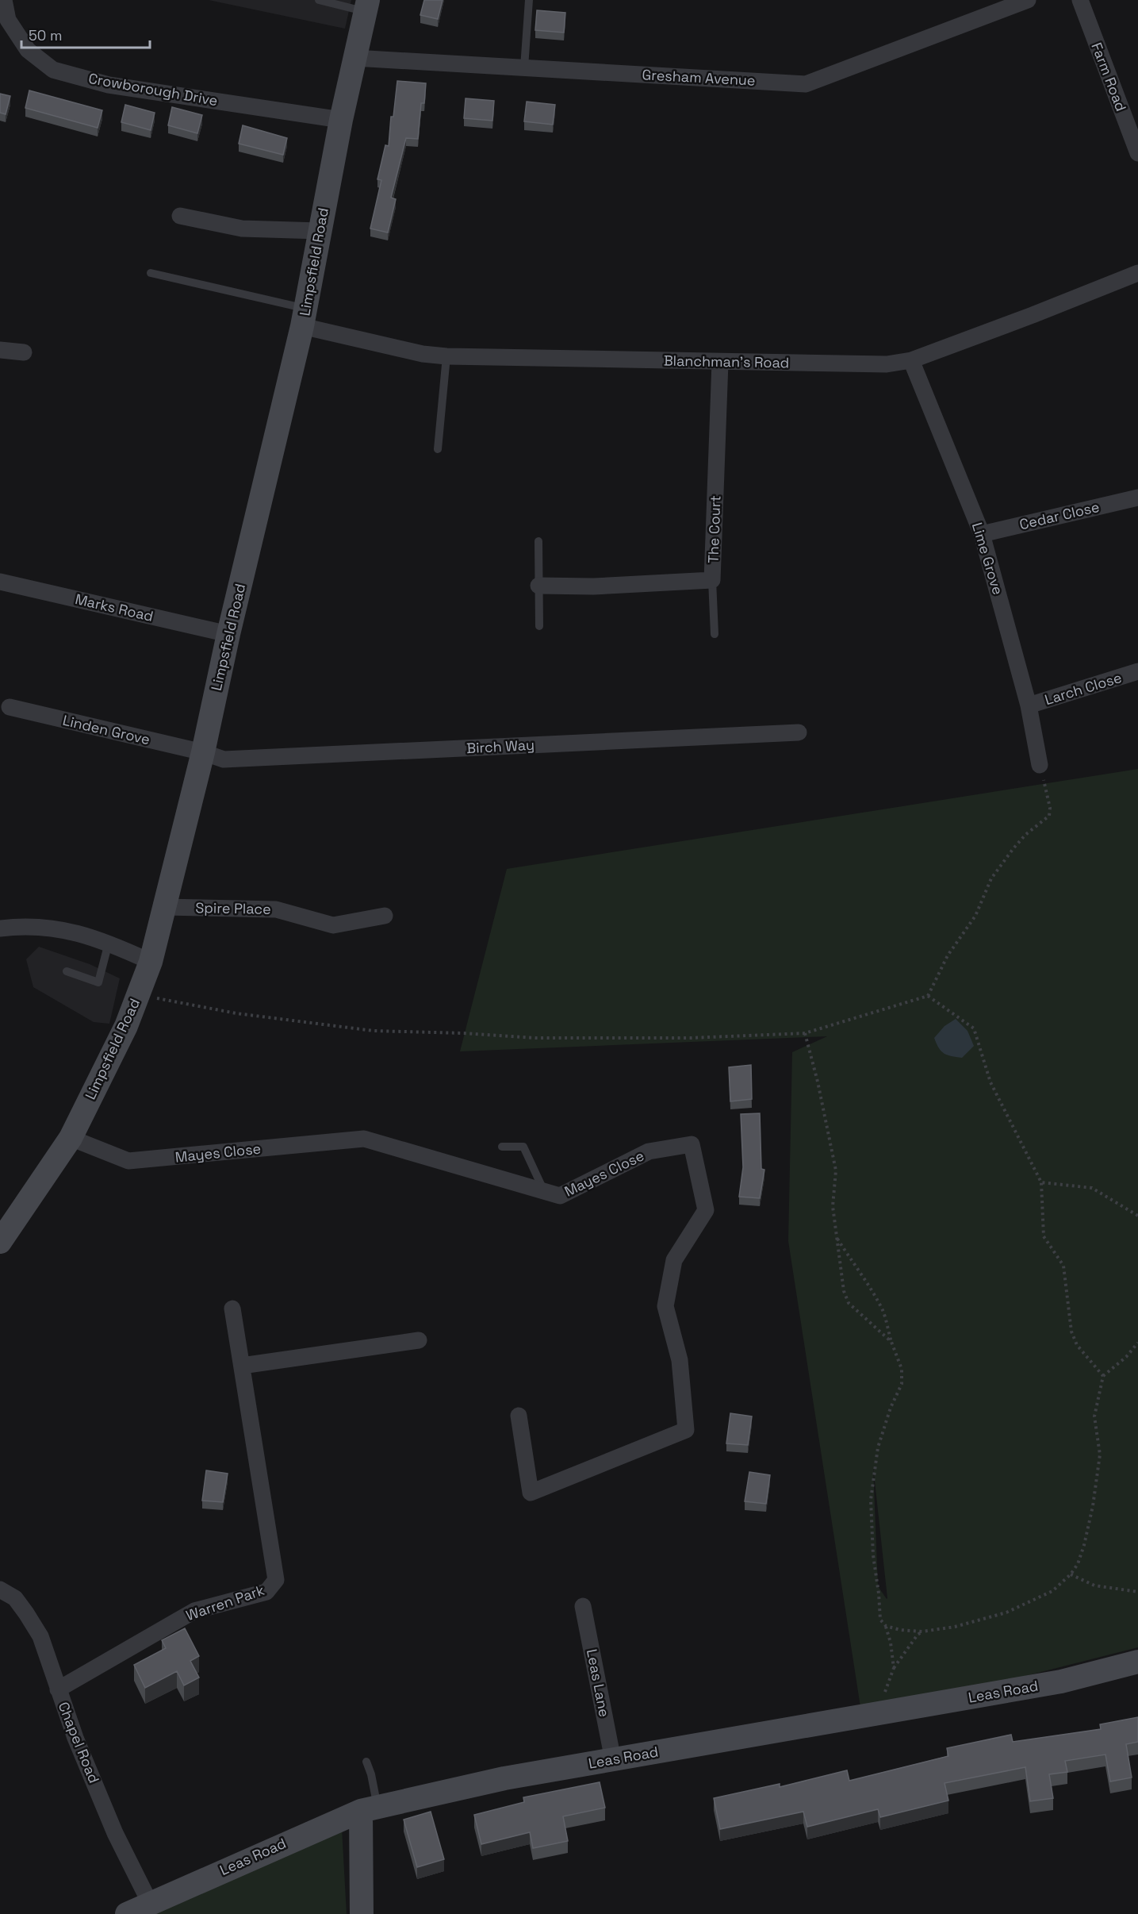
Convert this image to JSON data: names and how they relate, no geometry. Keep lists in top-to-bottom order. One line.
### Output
{"streets":{"main road":["Limpsfield Road","Leas Road"],"street":["Farm Road","Gresham Avenue","Crowborough Drive","Blanchman's Road","Cedar Close","The Court","Lime Grove","Marks Road","Larch Close","Linden Grove","Birch Way","Spire Place","Mayes Close","Warren Park","Leas Lane","Chapel Road"]},"crossings":[["Gresham Avenue","Limpsfield Road"],["Crowborough Drive","Limpsfield Road"],["Limpsfield Road","Blanchman's Road"],["Limpsfield Road","Marks Road"],["Limpsfield Road","Linden Grove"],["Limpsfield Road","Birch Way"],["Limpsfield Road","Spire Place"],["Limpsfield Road","Mayes Close"],["Blanchman's Road","The Court"],["Blanchman's Road","Lime Grove"],["Cedar Close","Lime Grove"],["Lime Grove","Larch Close"],["Linden Grove","Birch Way"],["Warren Park","Chapel Road"],["Leas Lane","Leas Road"],["Leas Road","Chapel Road"]],"scale_bar":"50 m"}
